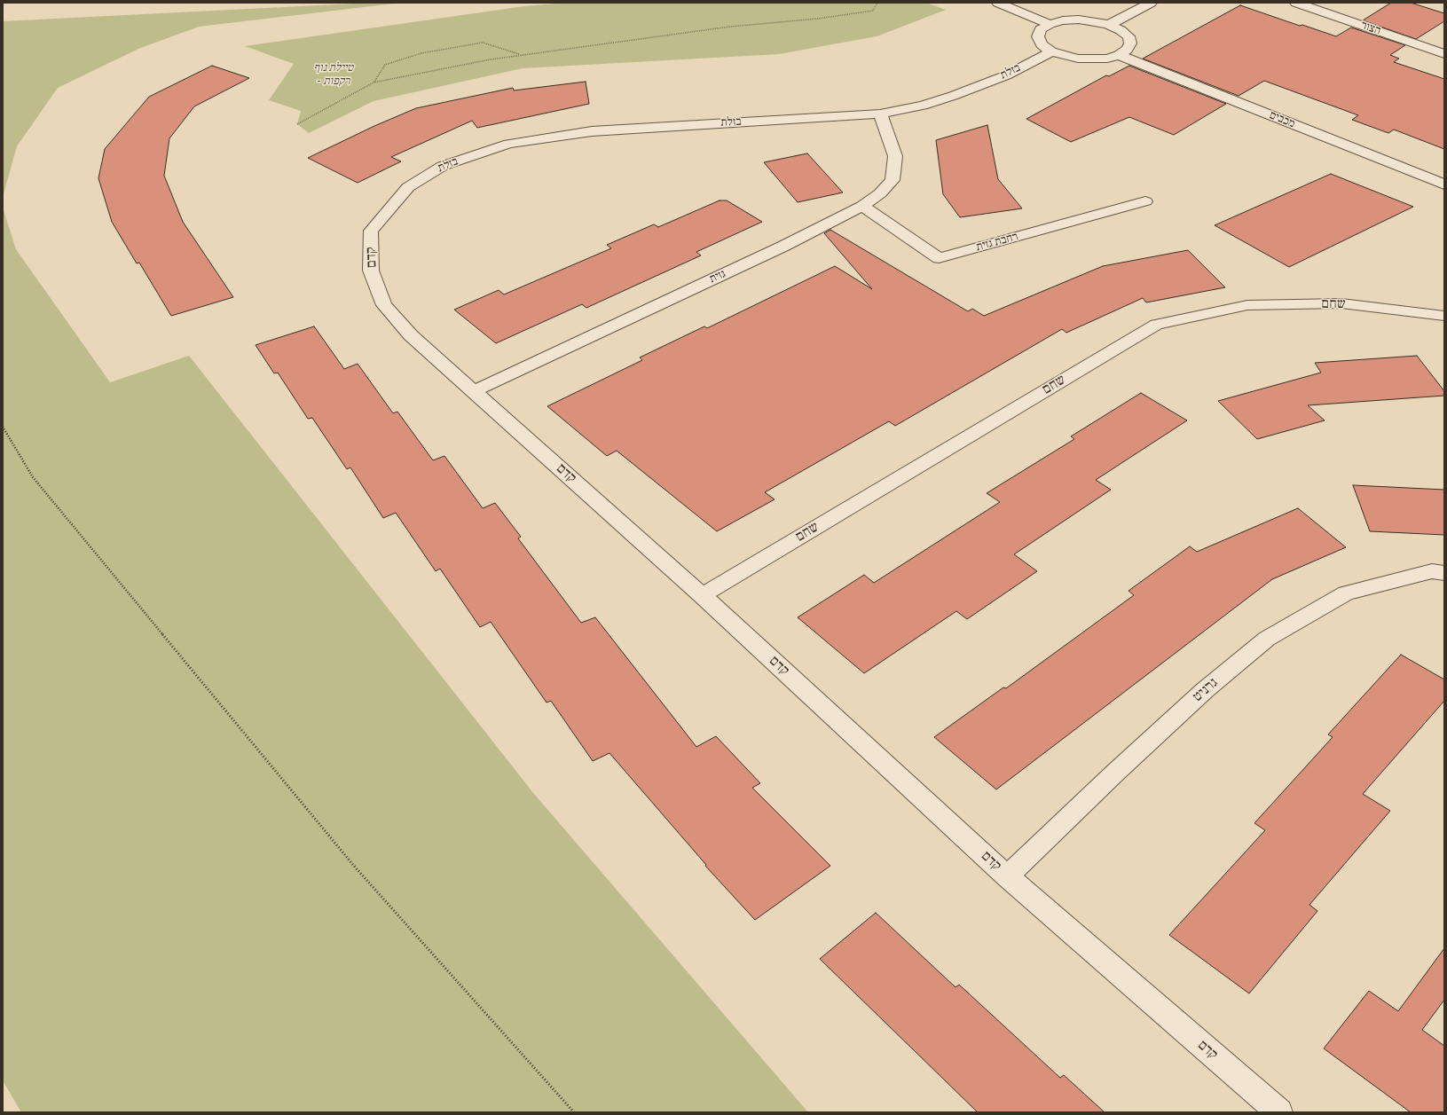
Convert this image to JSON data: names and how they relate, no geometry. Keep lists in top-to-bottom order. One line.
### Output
{"streets":{"street":["הצור","בזלת","מכבים","רחבת גזית","קדם","גזית","שחם","גרניט"]},"crossings":[["בזלת","קדם"],["בזלת","גזית"],["רחבת גזית","גזית"],["קדם","גזית"],["קדם","שחם"],["קדם","גרניט"]],"parks":["טיילת נוף - רקפות"]}
